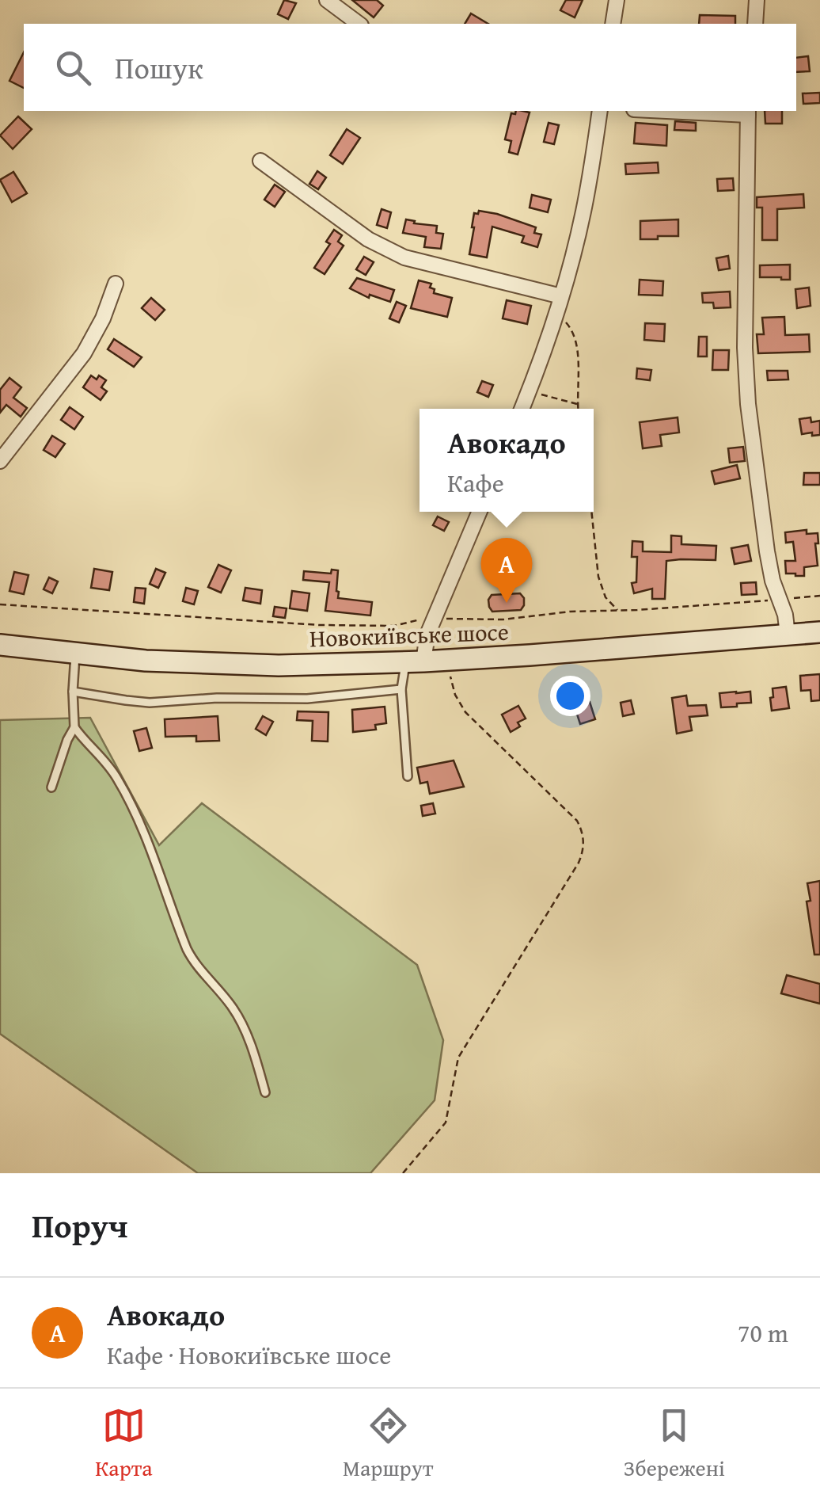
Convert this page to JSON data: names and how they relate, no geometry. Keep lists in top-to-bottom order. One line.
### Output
{"streets":{"main road":["Новокиївське шосе"]},"page":{"search":"Пошук","popup":["Авокадо","Кафе"],"pins":"A","heading":"Поруч","list":[{"mark":"A","name":"Авокадо","note":"Кафе · Новокиївське шосе","value":"70 m"}],"nav":["Карта","Маршрут","Збережені"]}}
